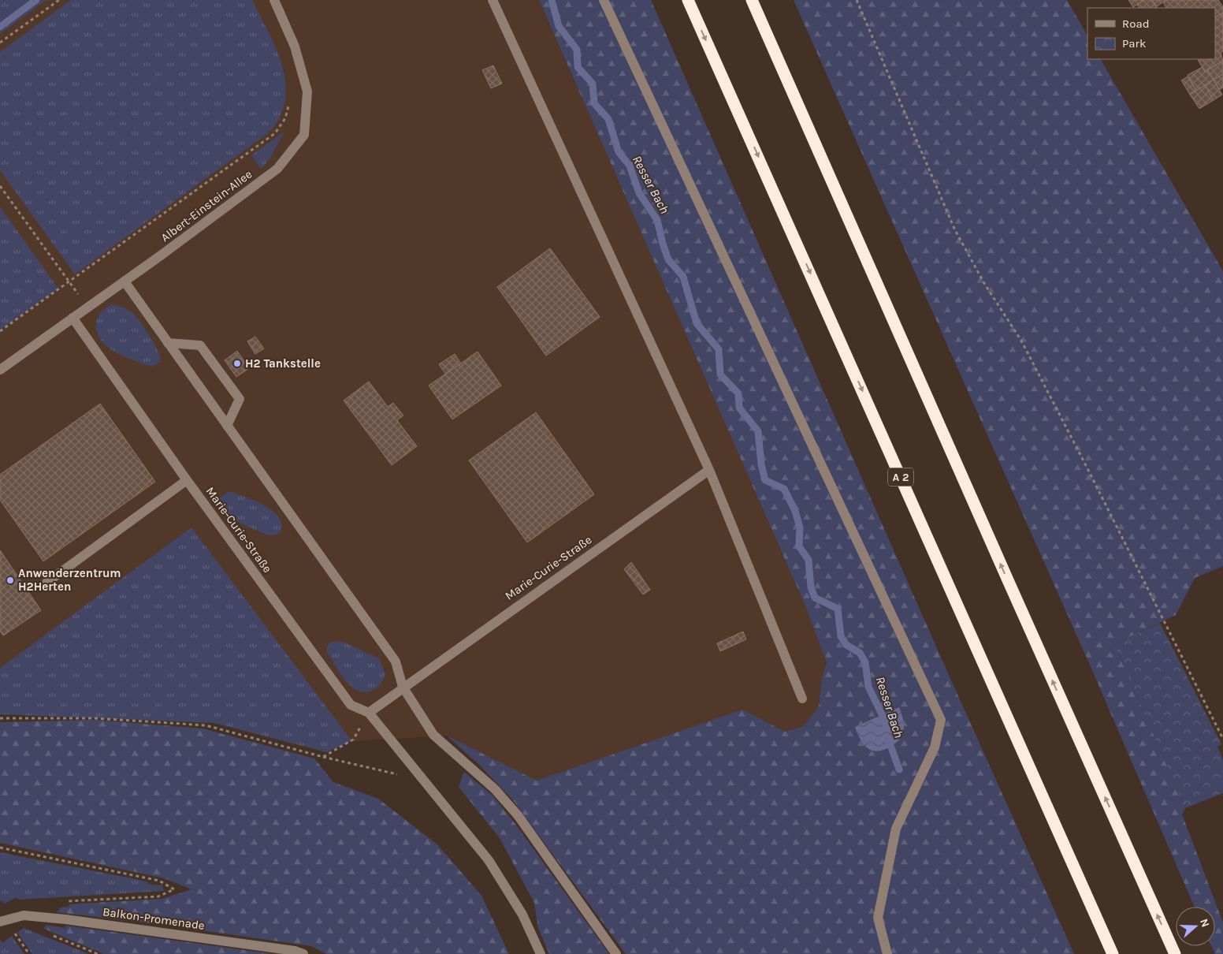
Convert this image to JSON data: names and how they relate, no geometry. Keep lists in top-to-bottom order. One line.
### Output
{"streets":{"highway":["A 2"],"street":["Albert-Einstein-Allee","Marie-Curie-Straße","Balkon-Promenade"]},"crossings":[["Albert-Einstein-Allee","Marie-Curie-Straße"]],"water":["Resser Bach"],"places":["H2 Tankstelle","Anwenderzentrum H2Herten"],"legend":["Road","Park"],"north":"right"}
